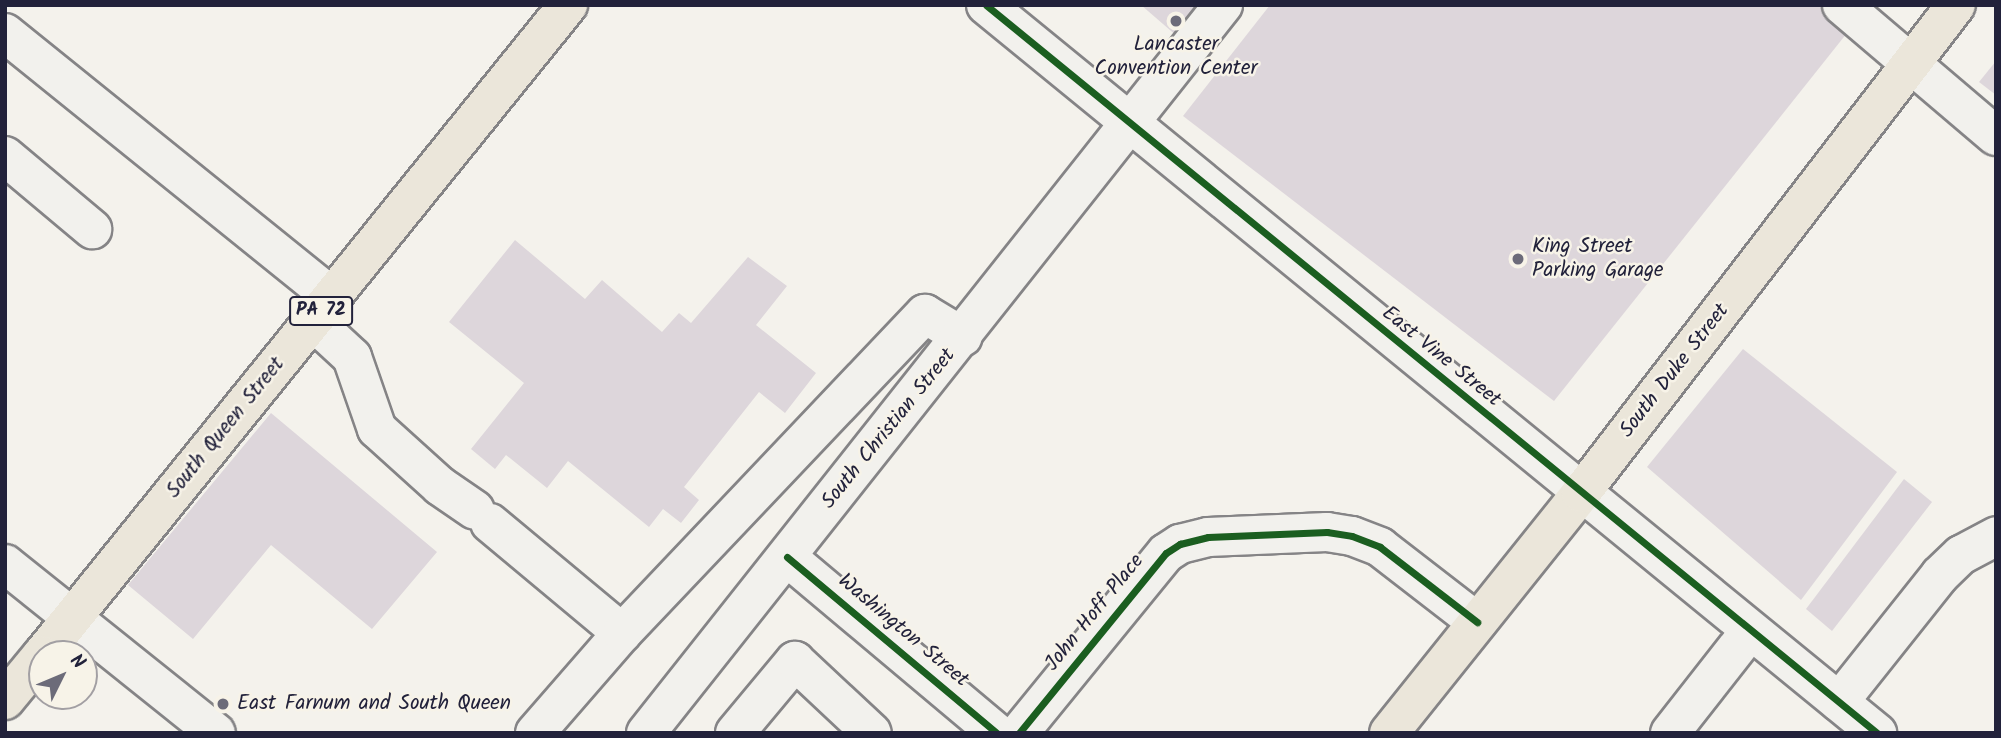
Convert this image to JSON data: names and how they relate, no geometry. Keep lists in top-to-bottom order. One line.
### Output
{"streets":{"main road":["PA 72","South Duke Street","South Queen Street"],"street":["East Vine Street","South Christian Street","John Hoff Place","Washington Street"]},"crossings":[["East Vine Street","South Duke Street"],["East Vine Street","South Christian Street"],["South Duke Street","John Hoff Place"],["South Christian Street","Washington Street"]],"places":["Lancaster Convention Center","King Street Parking Garage","East Farnum and South Queen"],"north":"top right"}
